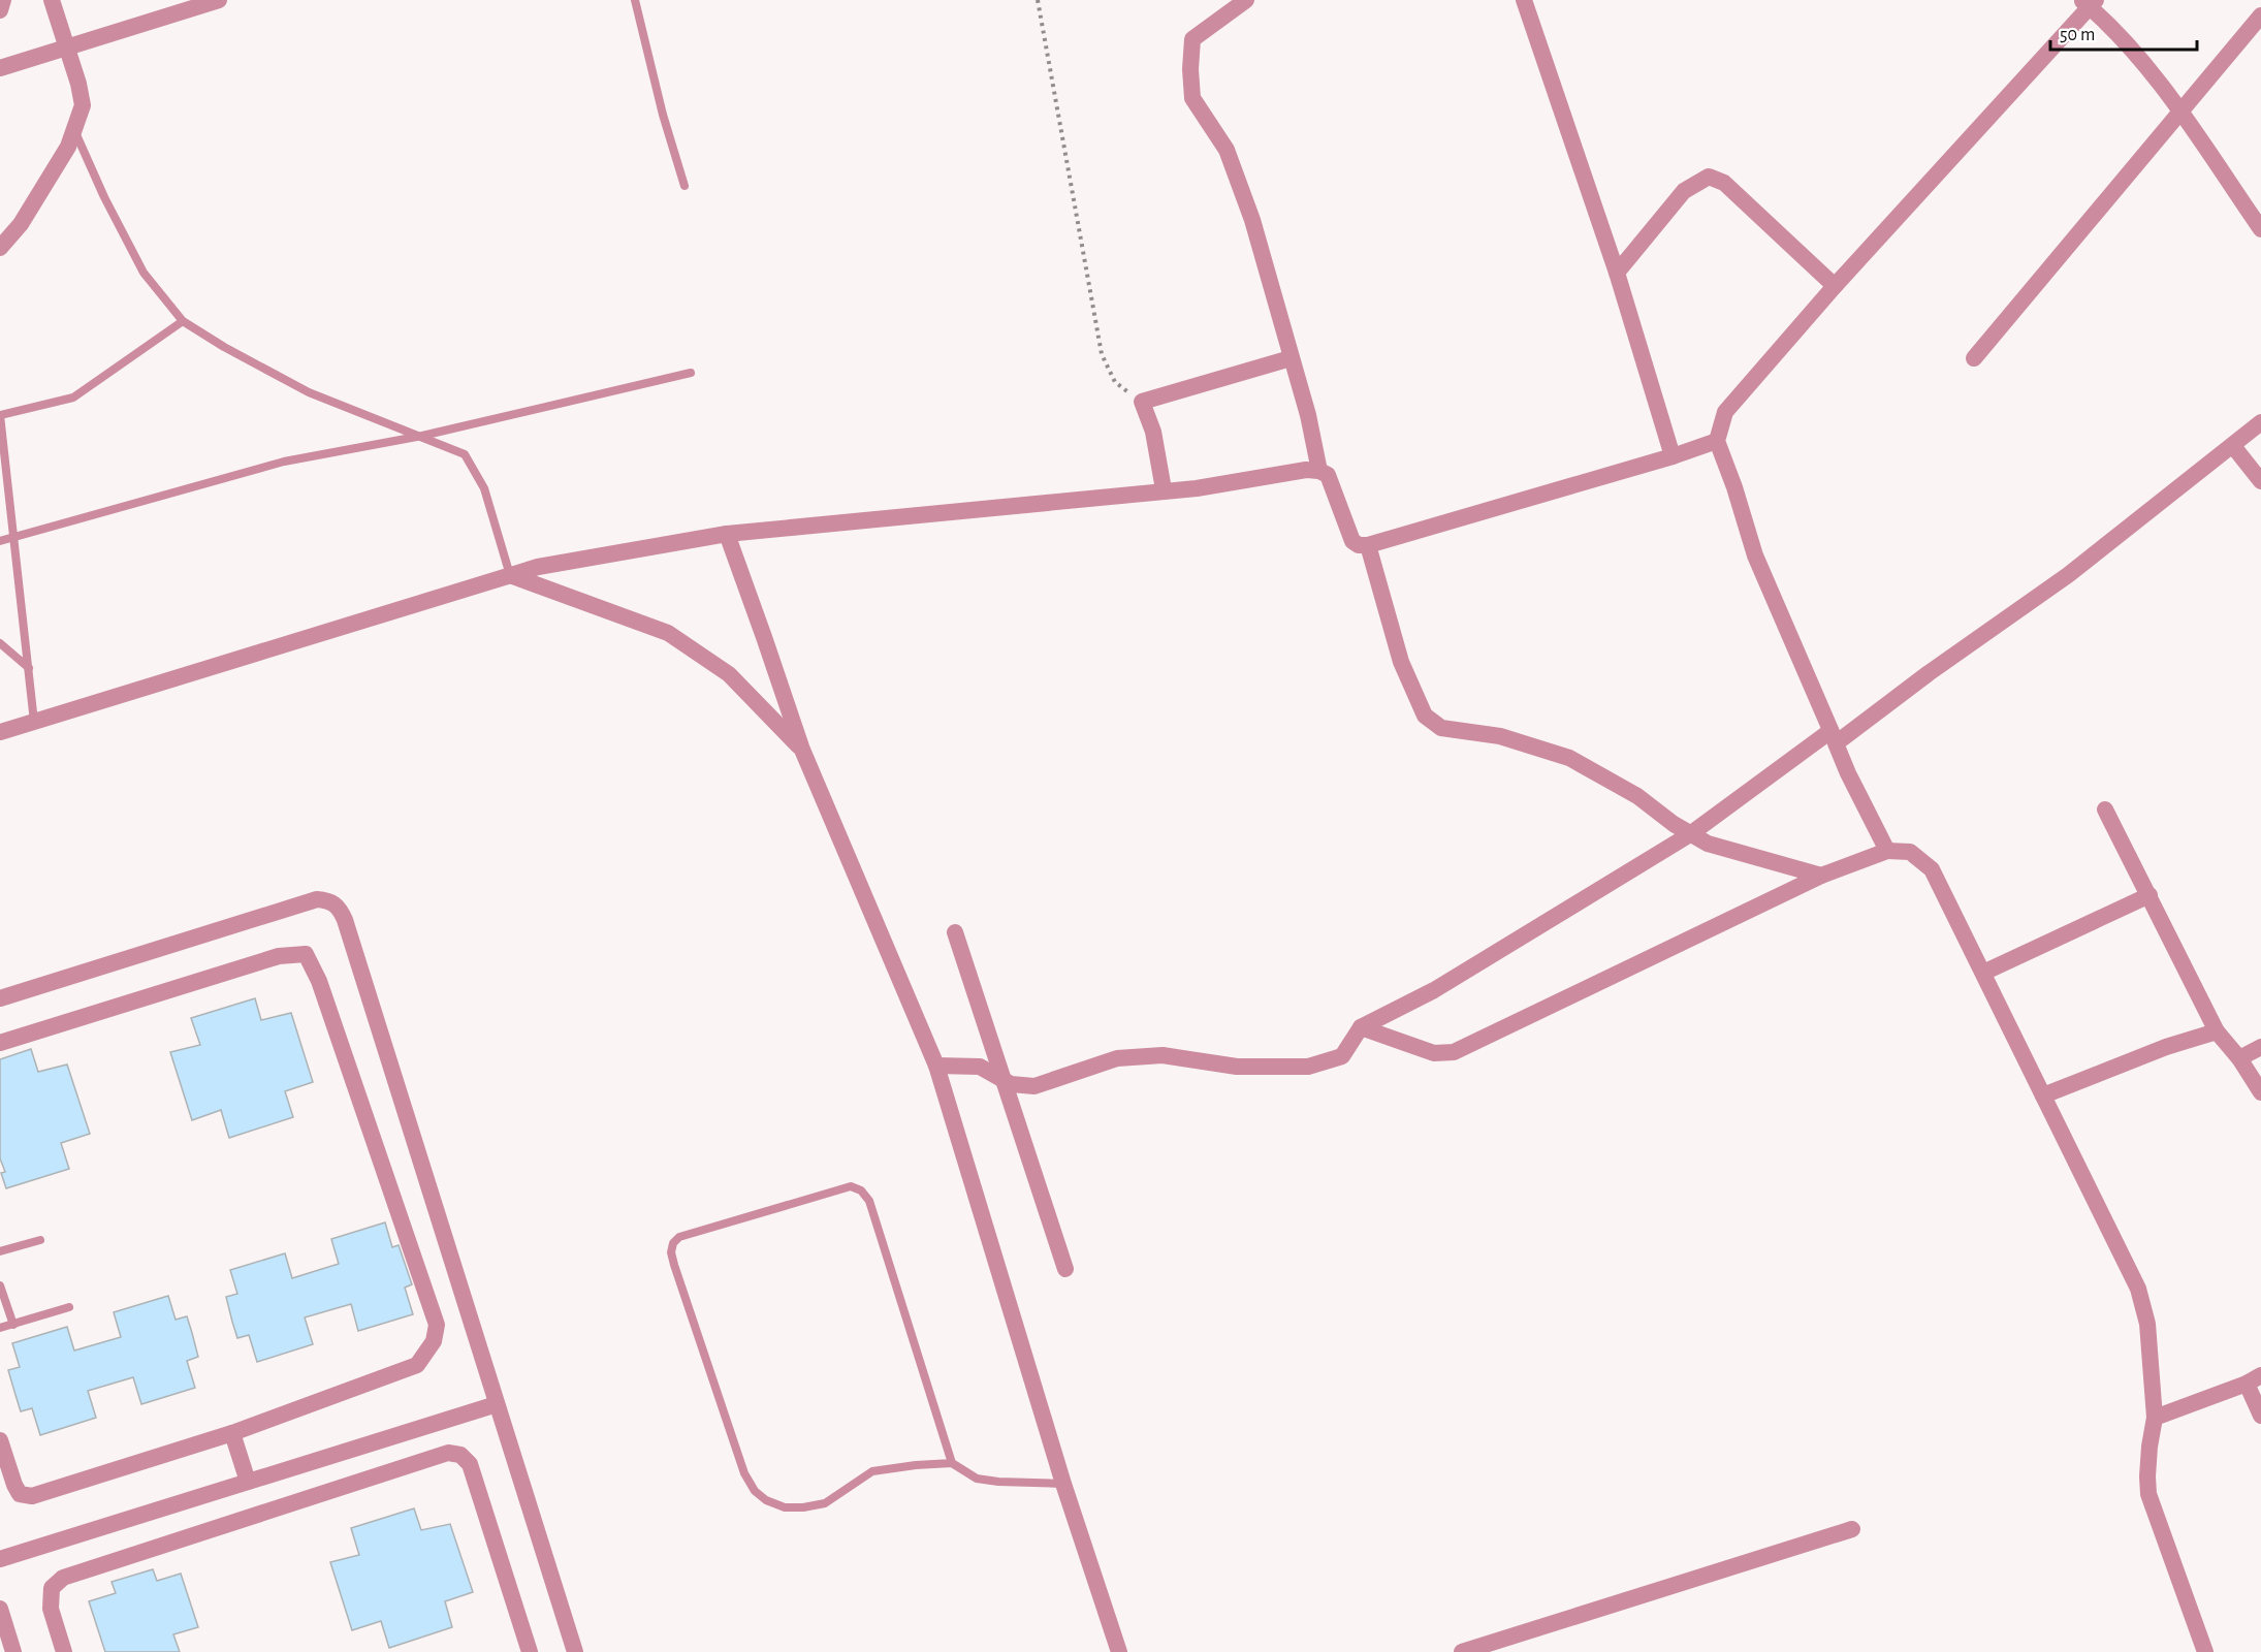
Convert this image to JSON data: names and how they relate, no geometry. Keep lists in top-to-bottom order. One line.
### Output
{"scale_bar":"50 m"}
